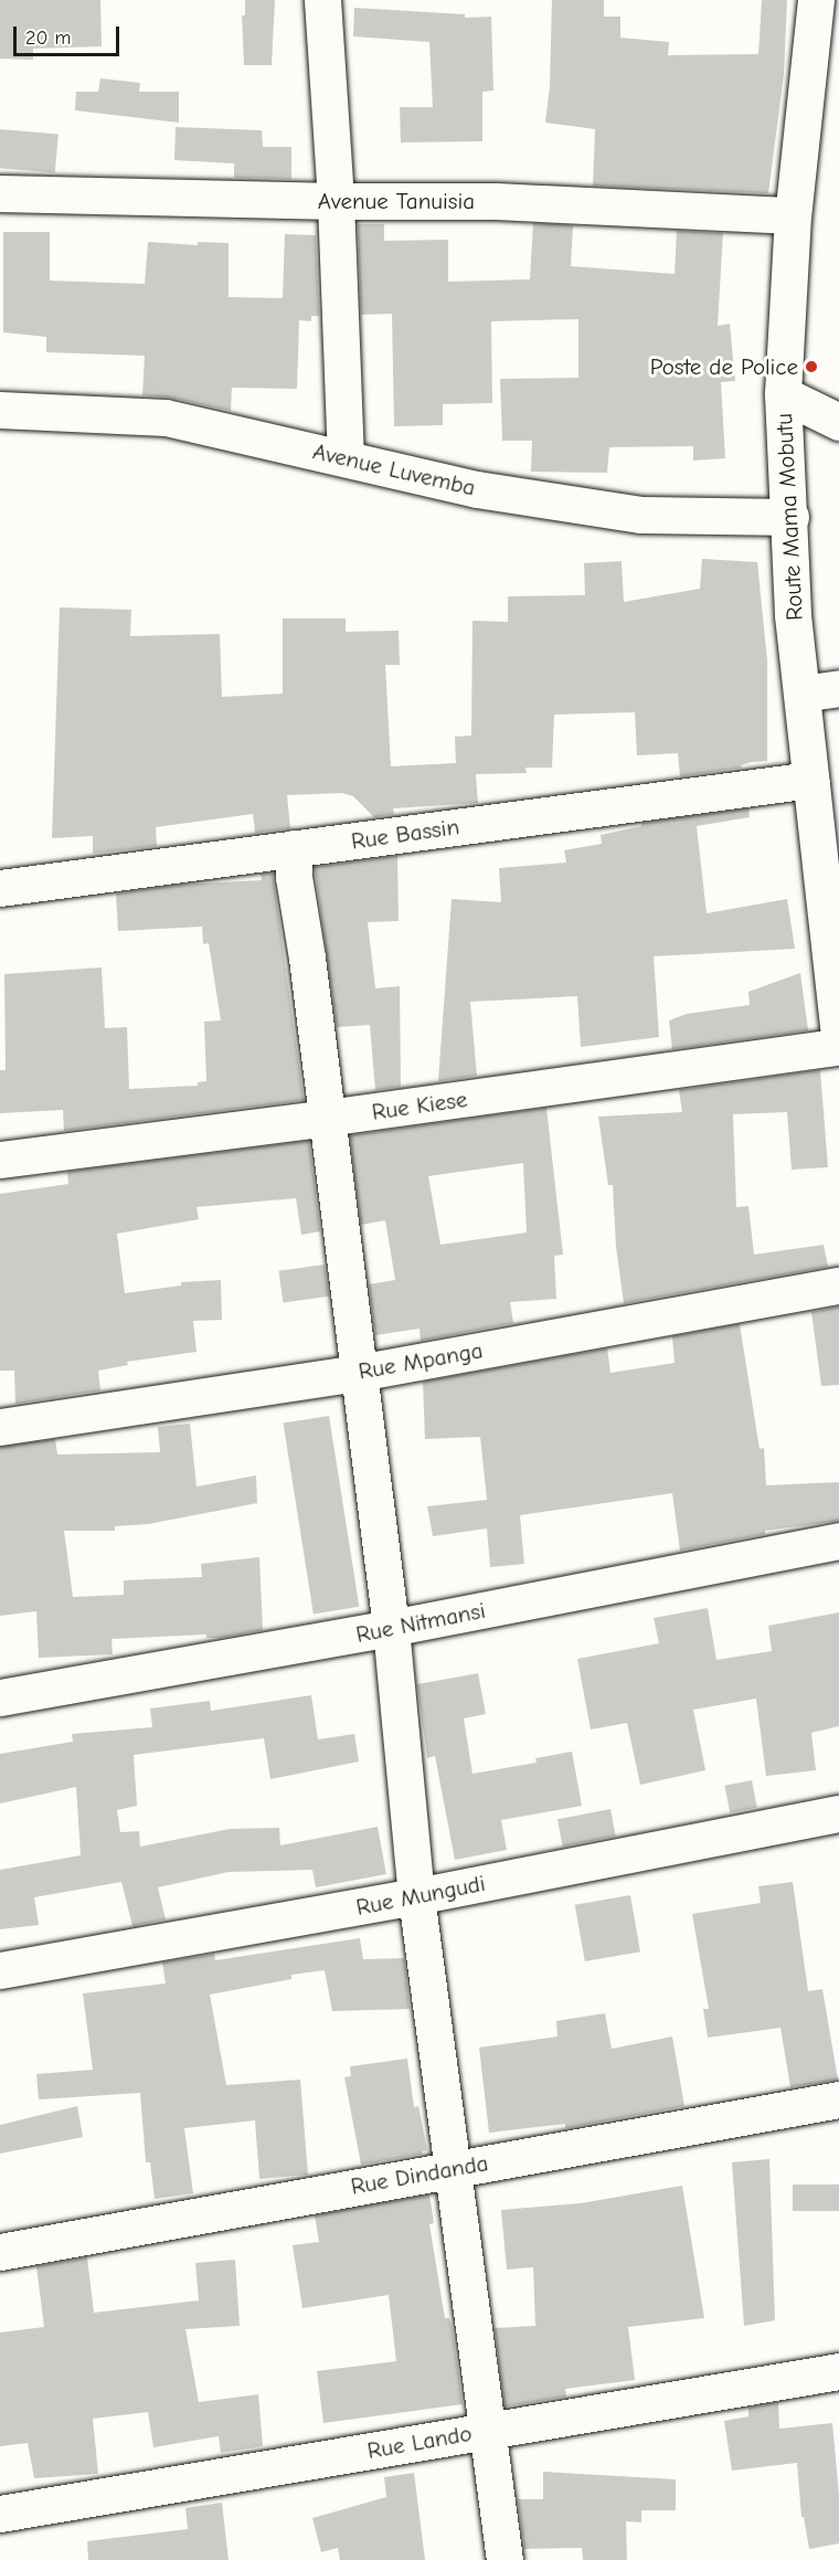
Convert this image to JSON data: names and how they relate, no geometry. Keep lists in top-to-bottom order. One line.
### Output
{"streets":{"street":["Avenue Tanuisia","Avenue Luvemba","Route Mama Mobutu","Rue Bassin","Rue Kiese","Rue Mpanga","Rue Nitmansi","Rue Mungudi","Rue Dindanda","Rue Lando"]},"crossings":[["Avenue Tanuisia","Route Mama Mobutu"],["Avenue Luvemba","Route Mama Mobutu"],["Route Mama Mobutu","Rue Bassin"]],"places":["Poste de Police"],"scale_bar":"20 m"}
